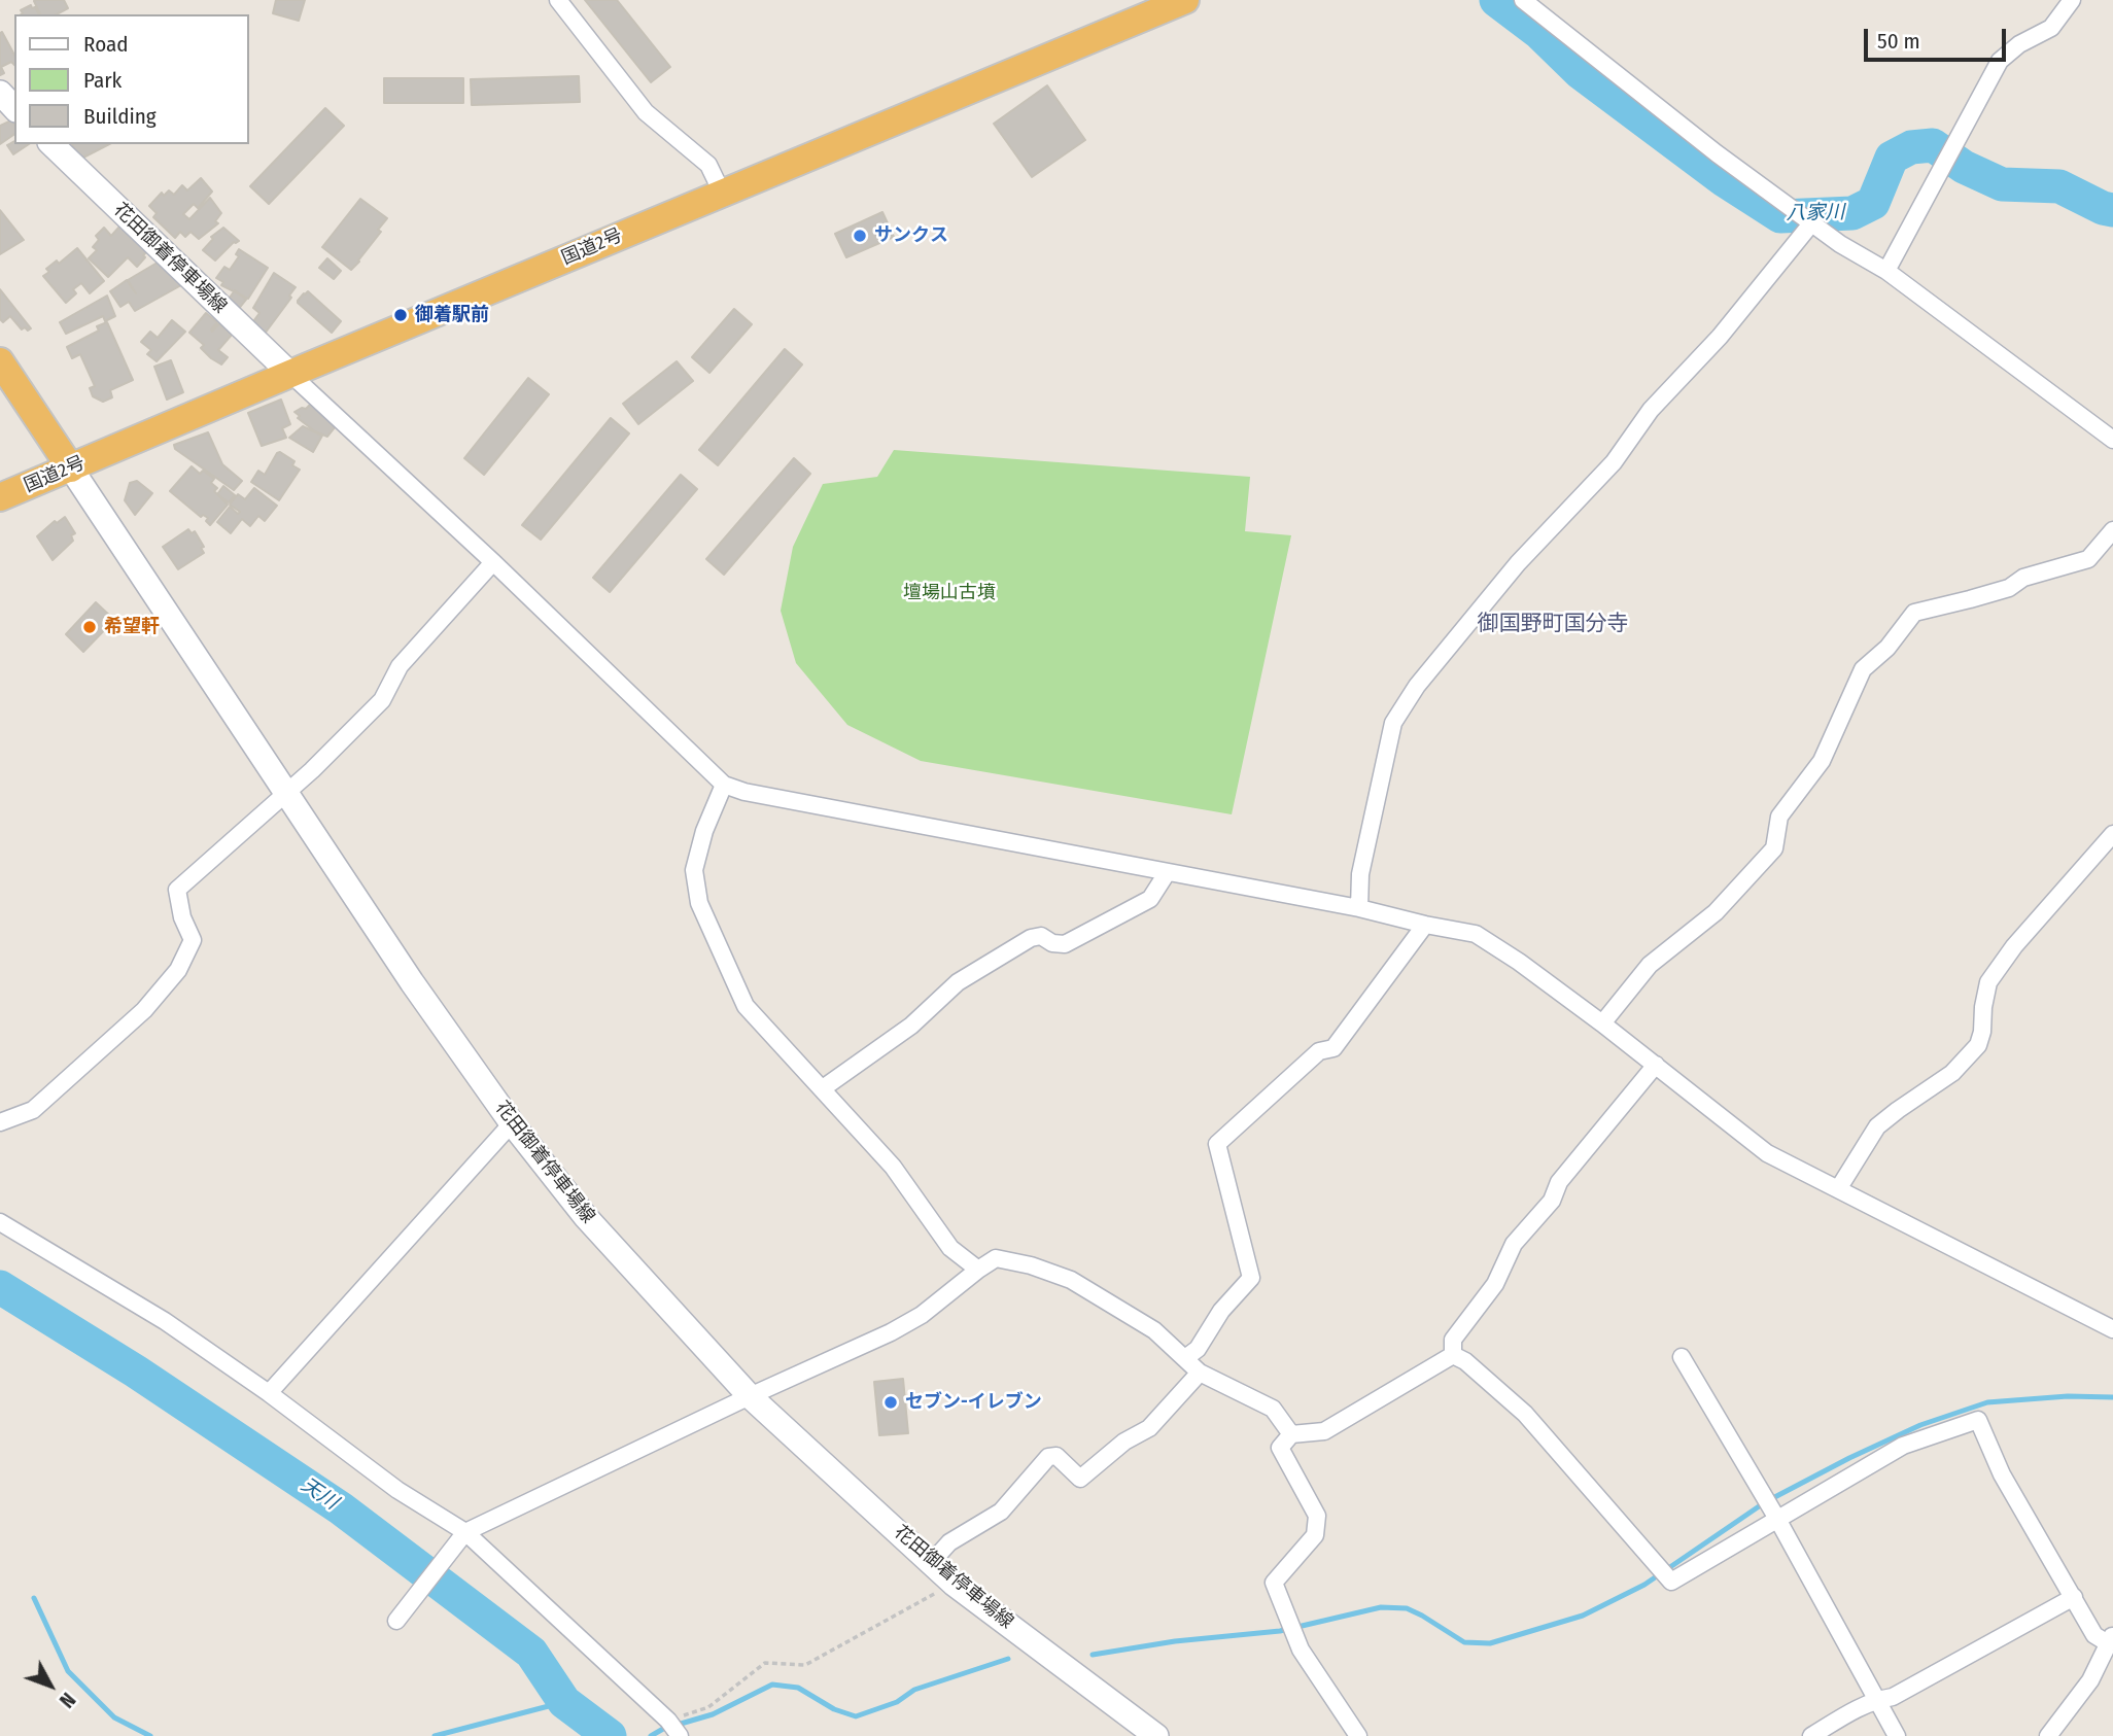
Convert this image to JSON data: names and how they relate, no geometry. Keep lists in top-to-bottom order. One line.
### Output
{"streets":{"highway":["国道2号"],"main road":["花田御着停車場線"]},"crossings":[["国道2号","花田御着停車場線"]],"districts":["御国野町国分寺"],"water":["八家川","天川"],"parks":["壇場山古墳"],"places":["サンクス","御着駅前","希望軒","セブン-イレブン"],"legend":["Road","Park","Building"],"scale_bar":"50 m","north":"bottom right"}
